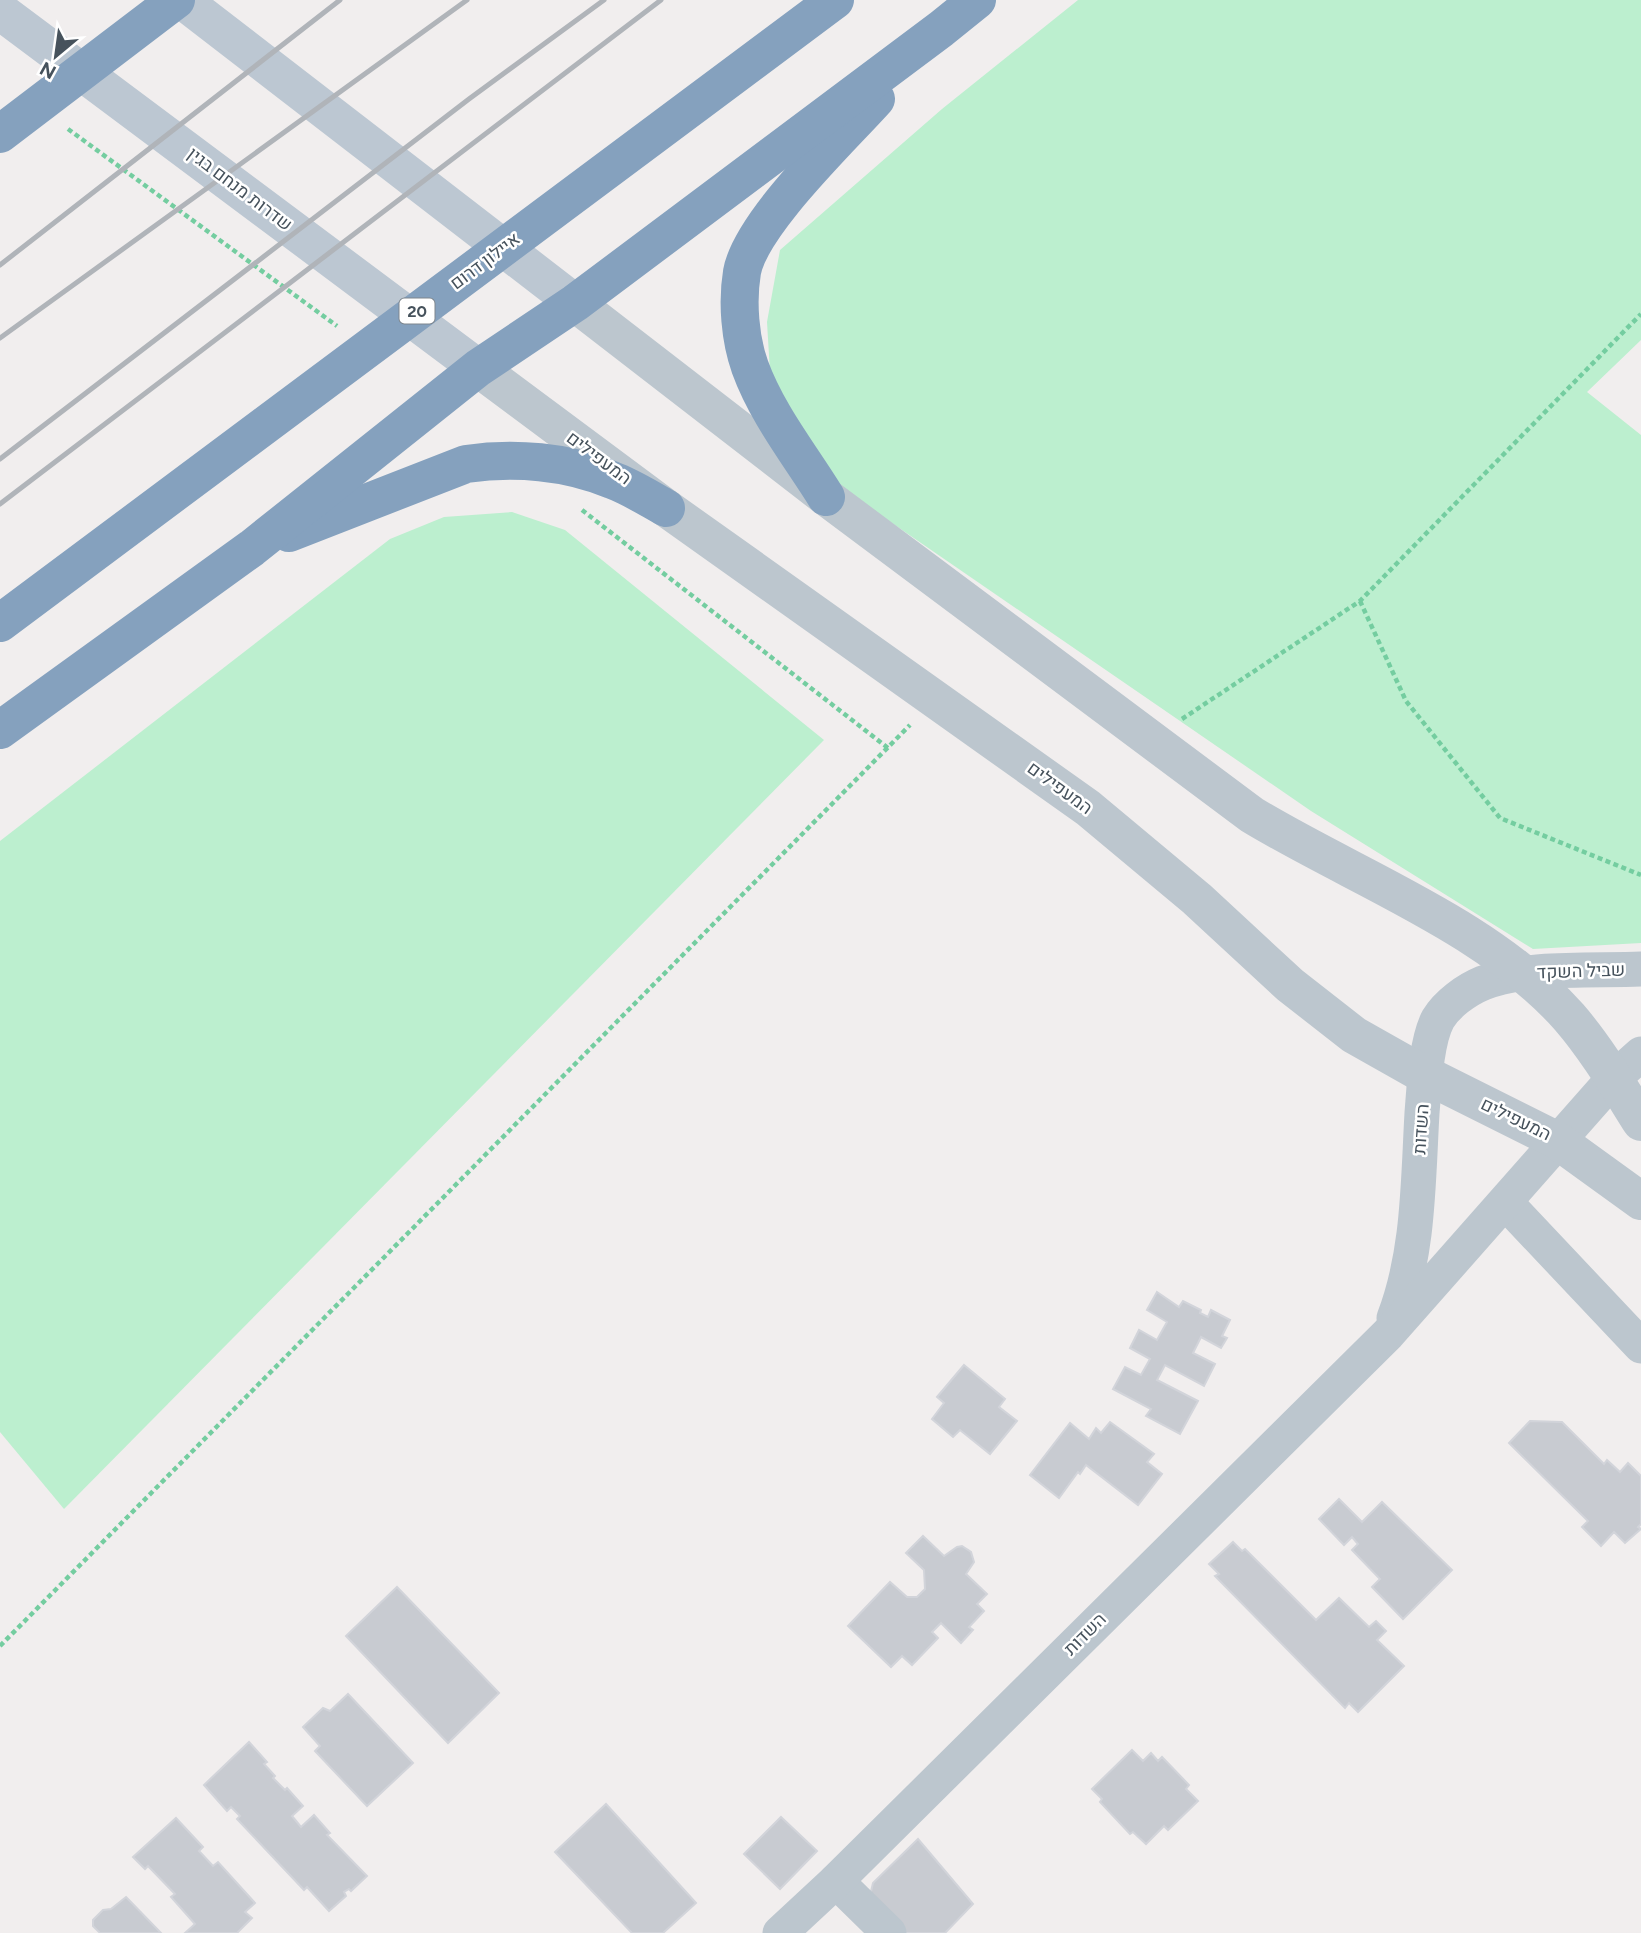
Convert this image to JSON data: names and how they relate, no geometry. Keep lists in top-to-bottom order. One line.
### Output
{"streets":{"highway":["איילון דרום","20"],"main road":["שדרות מנחם בגין"],"street":["המעפילים","שביל השקד","השדות"]},"crossings":[["שדרות מנחם בגין","המעפילים"],["המעפילים","השדות"],["שביל השקד","השדות"]],"north":"bottom left"}
